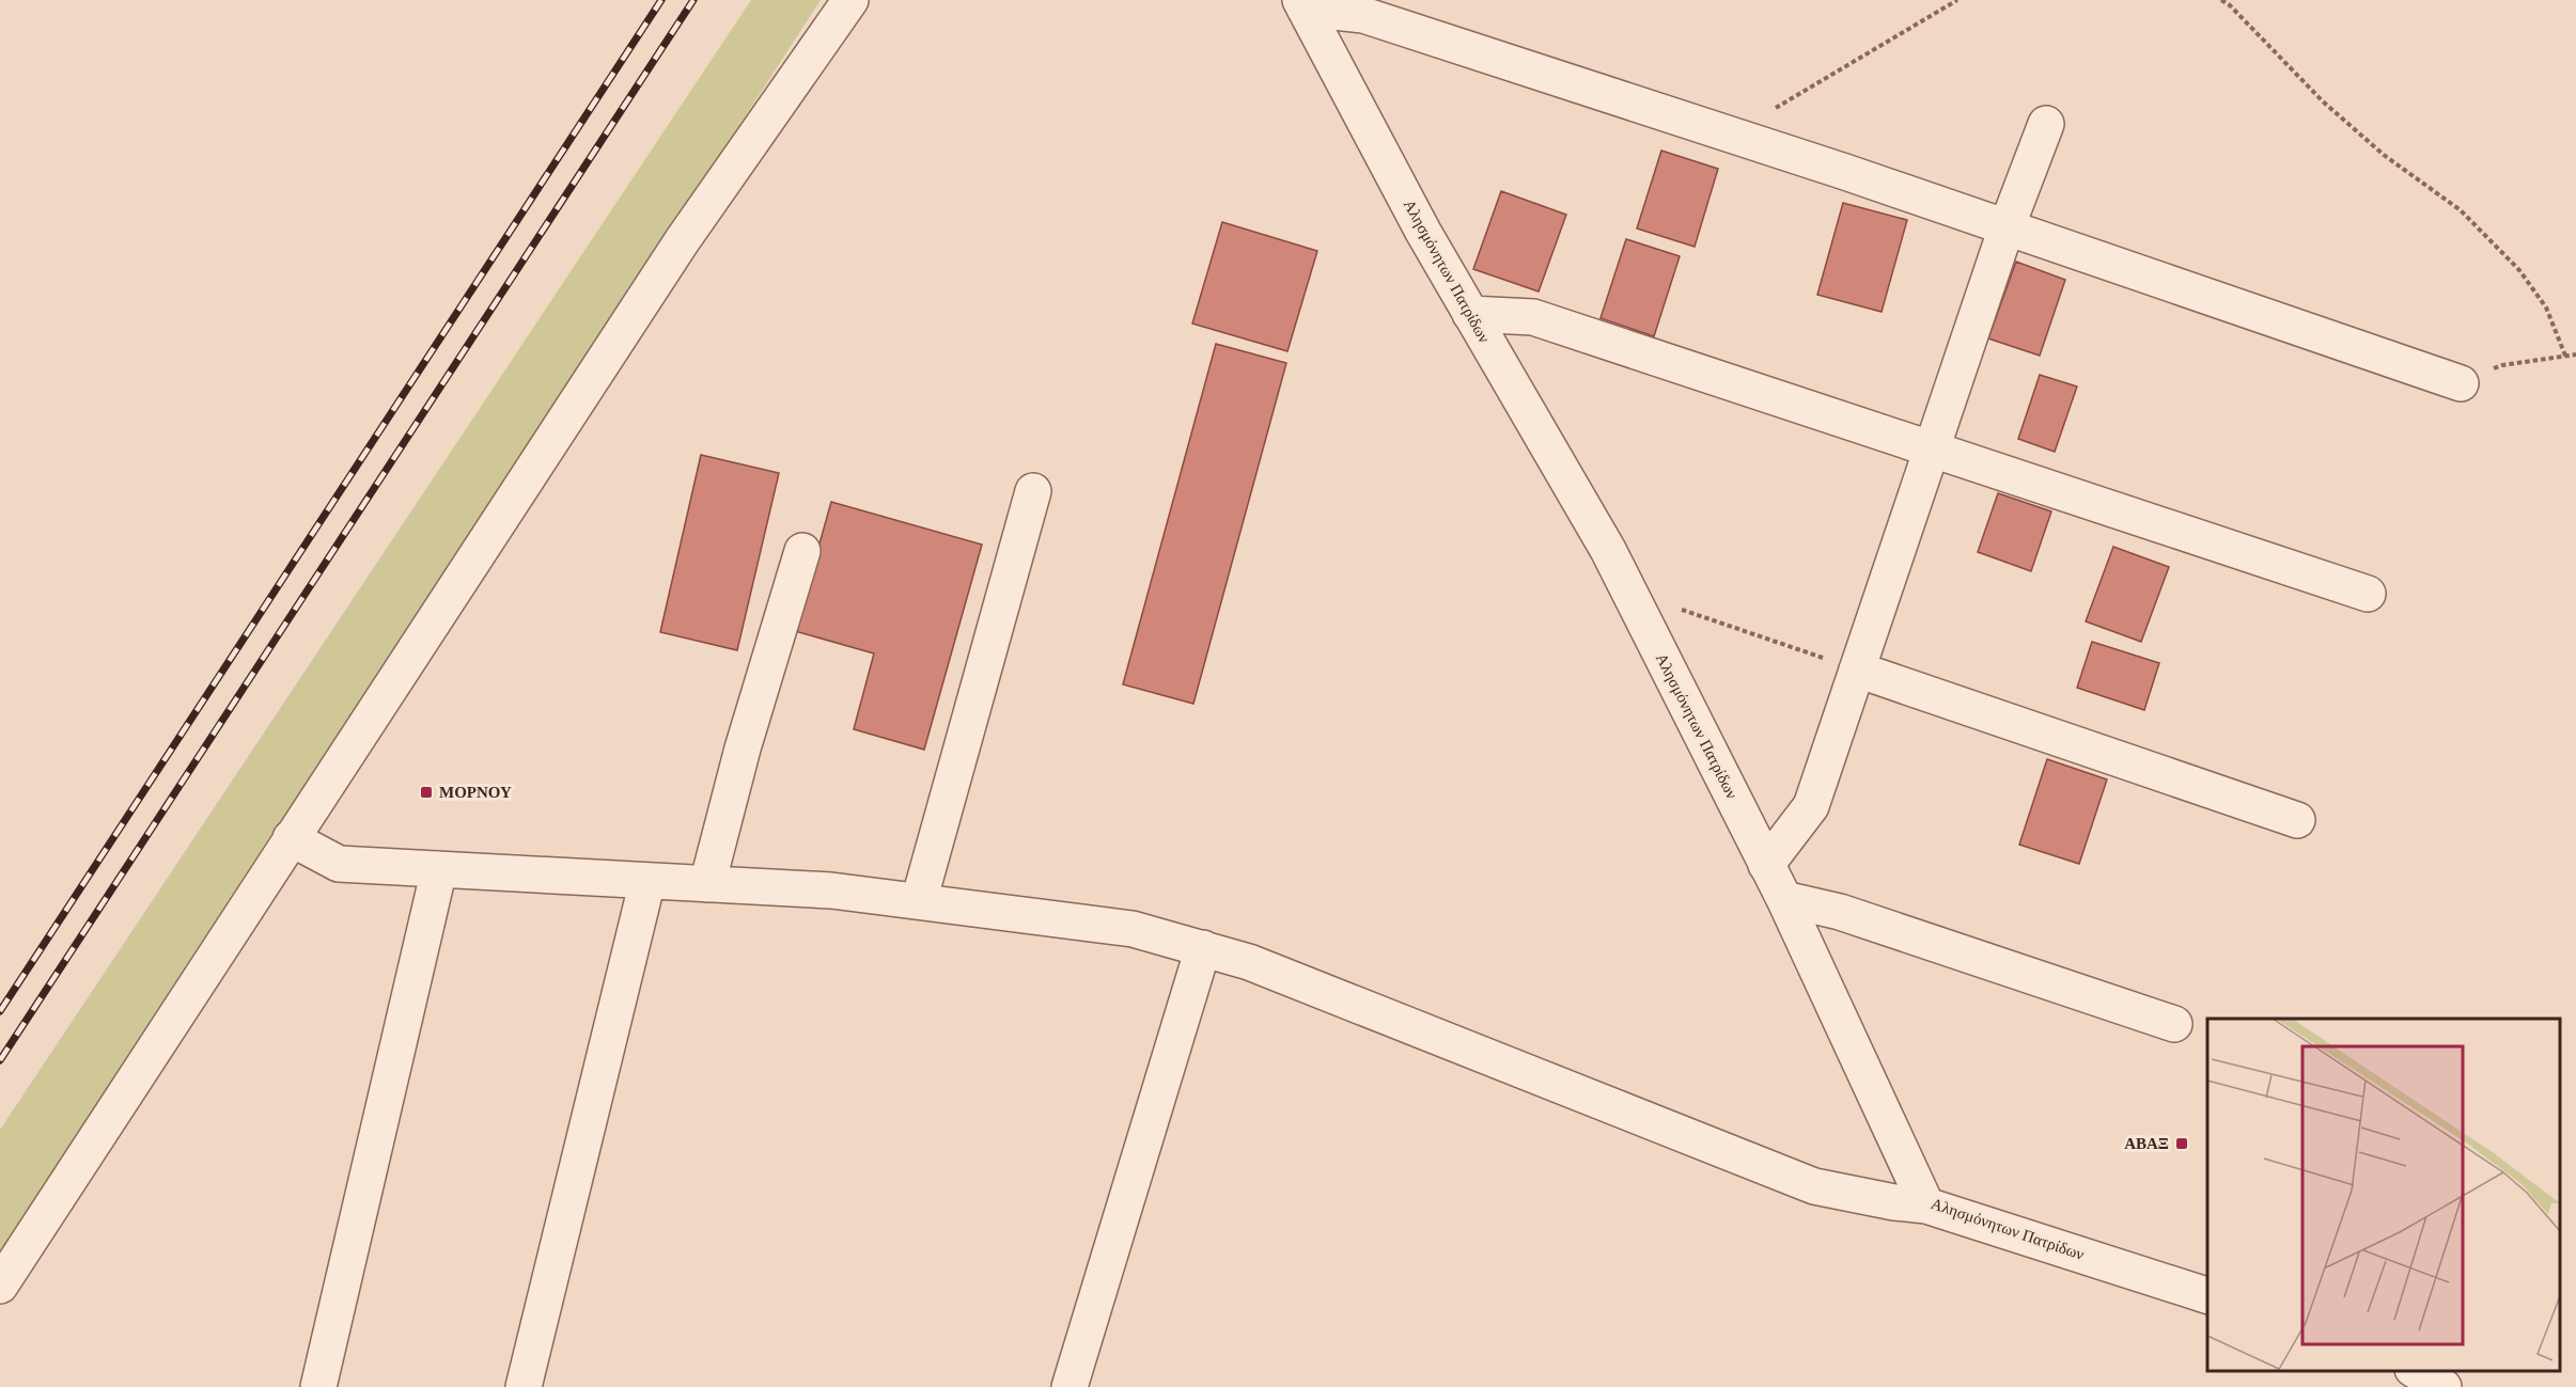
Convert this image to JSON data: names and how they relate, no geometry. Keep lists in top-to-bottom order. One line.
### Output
{"streets":{"street":["Αλησμόνητων Πατρίδων"]},"places":{"transit":["ΜΟΡΝΟΥ","ΑΒΑΞ"]}}
